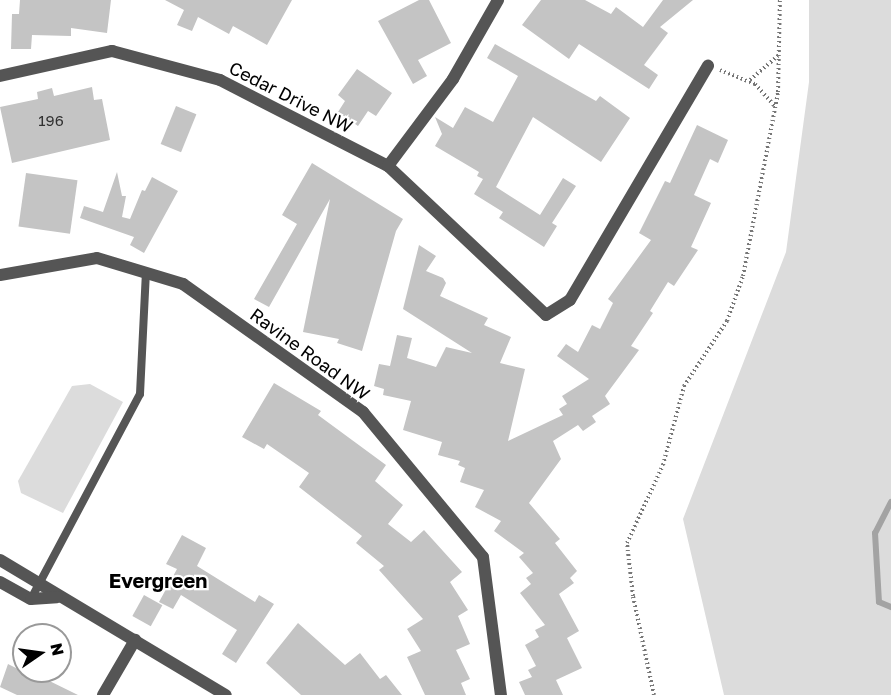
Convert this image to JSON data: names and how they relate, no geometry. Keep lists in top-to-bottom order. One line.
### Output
{"streets":{"street":["Cedar Drive NW","Ravine Road NW"]},"districts":["Evergreen"],"house_numbers":["196"],"north":"right"}
